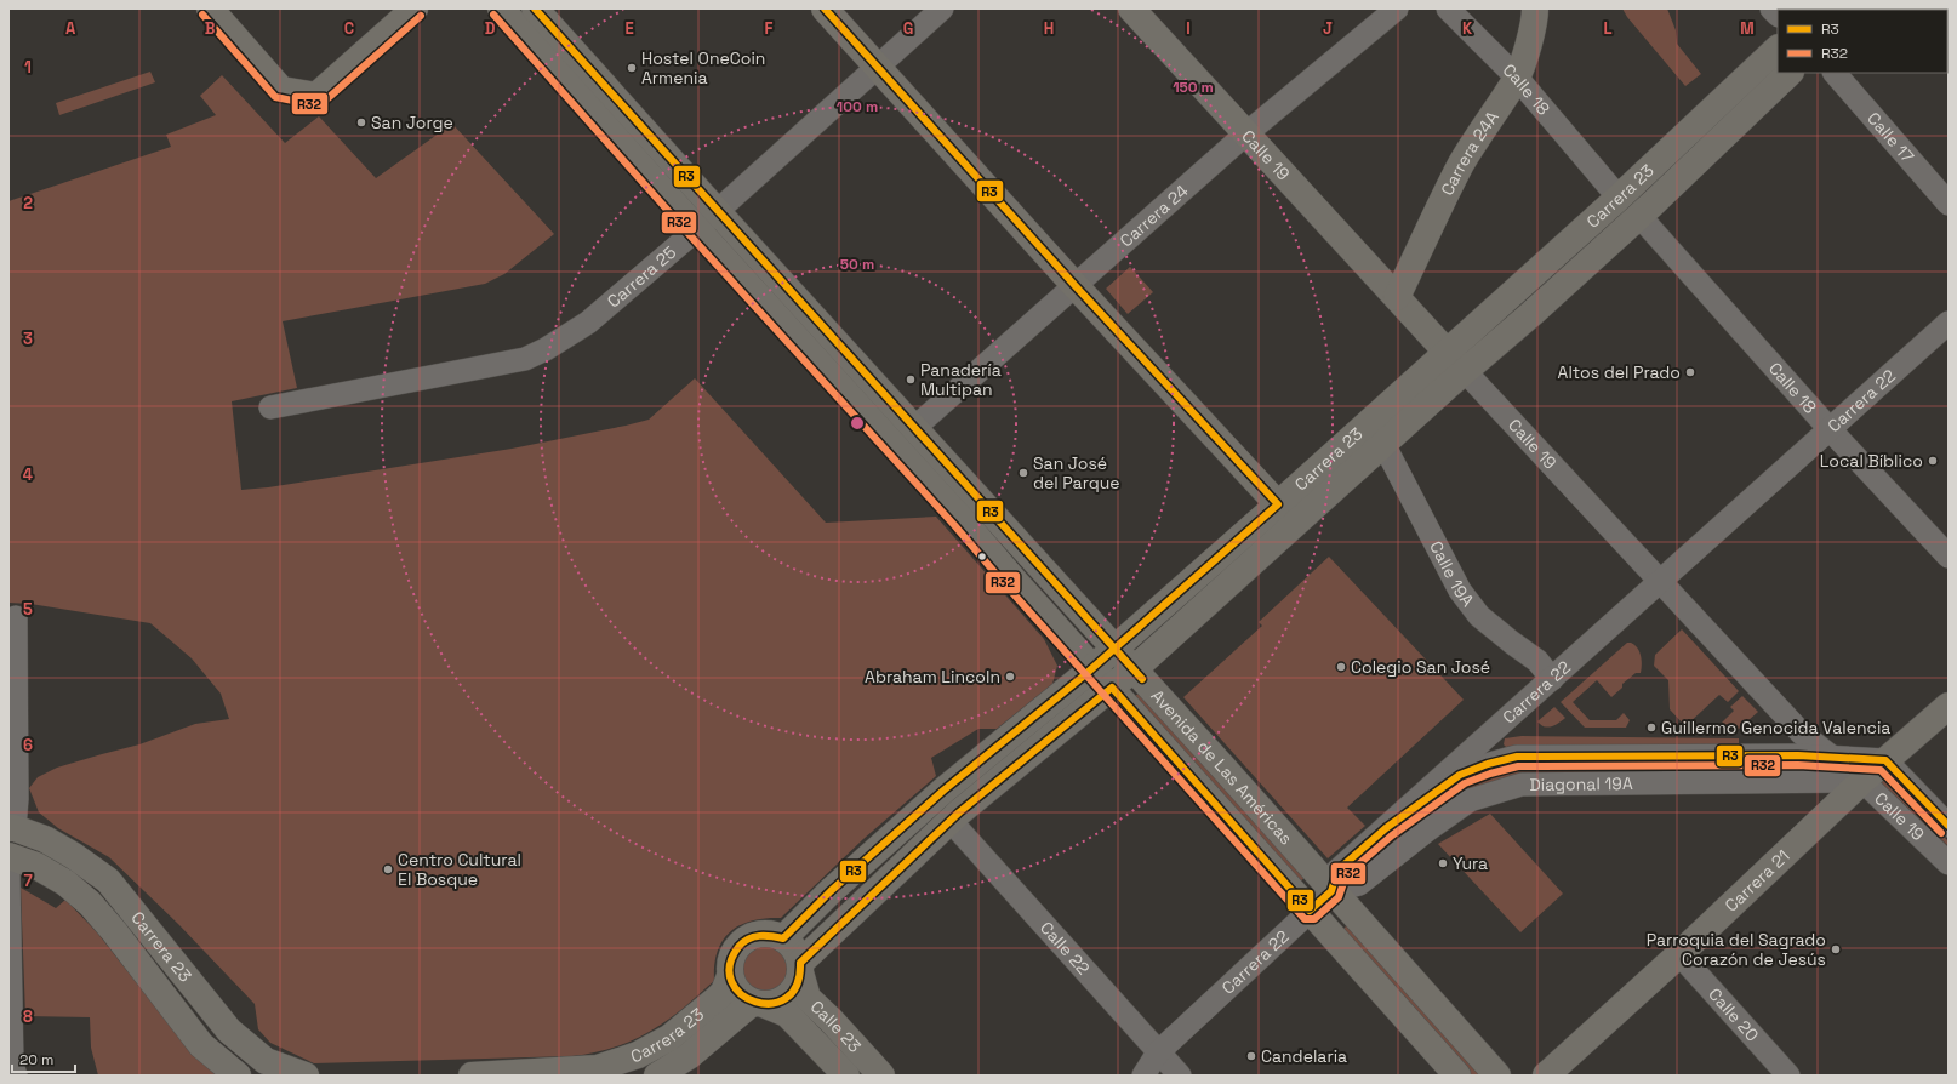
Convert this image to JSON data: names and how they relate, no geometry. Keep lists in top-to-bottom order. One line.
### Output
{"streets":{"main road":["Carrera 24A","Calle 19","Carrera 23","Avenida de Las Américas","Carrera 21","Calle 23"],"street":["Calle 18","Calle 17","Carrera 24","Carrera 25","Carrera 22","Calle 19A","Diagonal 19A","Calle 22","Calle 20"]},"crossings":[["Calle 18","Carrera 24A"],["Calle 18","Carrera 23"],["Calle 18","Carrera 22"],["Carrera 24A","Calle 19"],["Calle 19","Carrera 23"],["Calle 19","Carrera 24"],["Calle 19","Carrera 22"],["Calle 19","Diagonal 19A"],["Calle 19","Carrera 21"],["Carrera 23","Calle 19A"],["Carrera 23","Avenida de Las Américas"],["Carrera 23","Calle 22"],["Carrera 23","Calle 23"],["Carrera 24","Avenida de Las Américas"],["Carrera 25","Avenida de Las Américas"],["Carrera 22","Calle 19A"],["Carrera 22","Avenida de Las Américas"],["Carrera 22","Diagonal 19A"],["Carrera 22","Calle 22"],["Avenida de Las Américas","Diagonal 19A"],["Diagonal 19A","Carrera 21"],["Carrera 21","Calle 20"]],"places":["Hostel OneCoin Armenia","San Jorge","Altos del Prado","Panadería Multipan","Local Bíblico","San José del Parque","Colegio San José","Abraham Lincoln","Guillermo Genocida Valencia","Yura","Centro Cultural El Bosque","Parroquia del Sagrado Corazón de Jesús","Candelaria"],"lines":["transit line R3","transit line R32"],"legend":["R3","R32"],"scale_bar":"20 m","grid":{"columns":["A","B","C","D","E","F","G","H","I","J","K","L","M"],"rows":["1","2","3","4","5","6","7","8"]},"rings":["150 m","100 m","50 m"]}
